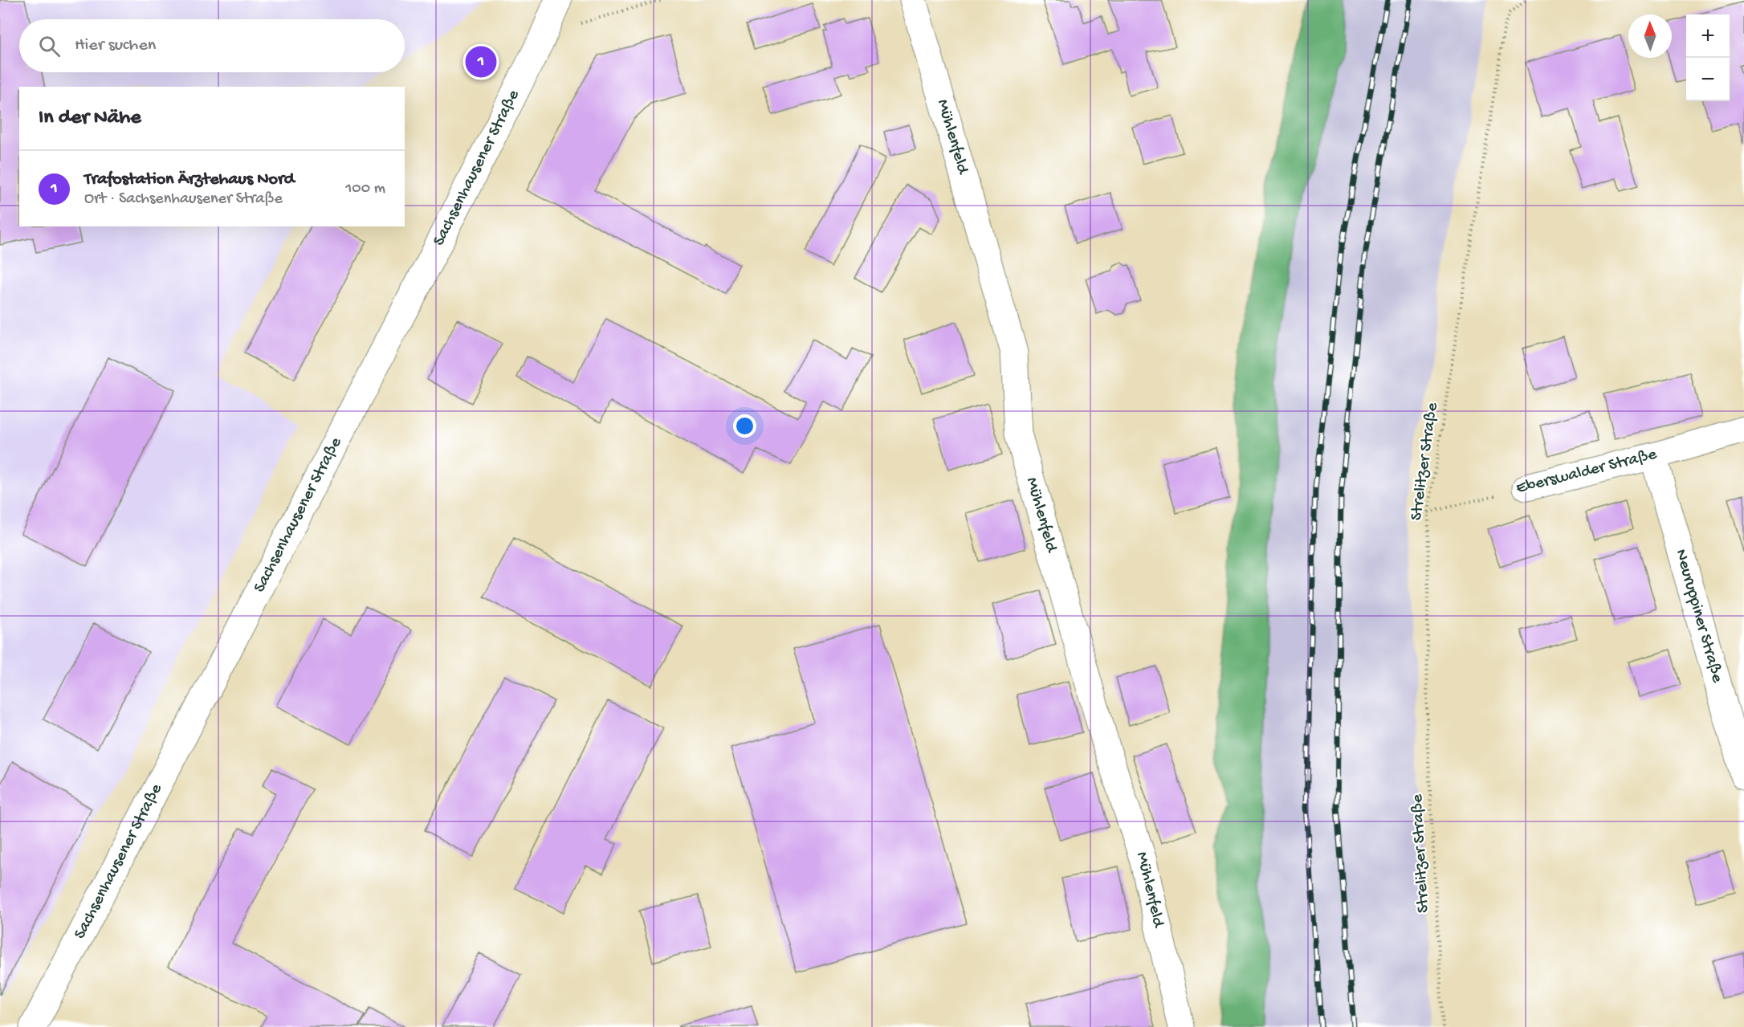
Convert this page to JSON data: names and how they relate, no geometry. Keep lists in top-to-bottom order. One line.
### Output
{"streets":{"street":["Mühlenfeld","Sachsenhausener Straße","Eberswalder Straße","Neuruppiner Straße"],"path":["Strelitzer Straße"]},"crossings":[["Strelitzer Straße","Eberswalder Straße"],["Eberswalder Straße","Neuruppiner Straße"]],"north":"top","page":{"map_buttons":["+","−"],"search":"Hier suchen","pins":"1","heading":"In der Nähe","list":[{"mark":"1","name":"Trafostation Ärztehaus Nord","note":"Ort · Sachsenhausener Straße","value":"100 m"}]}}
